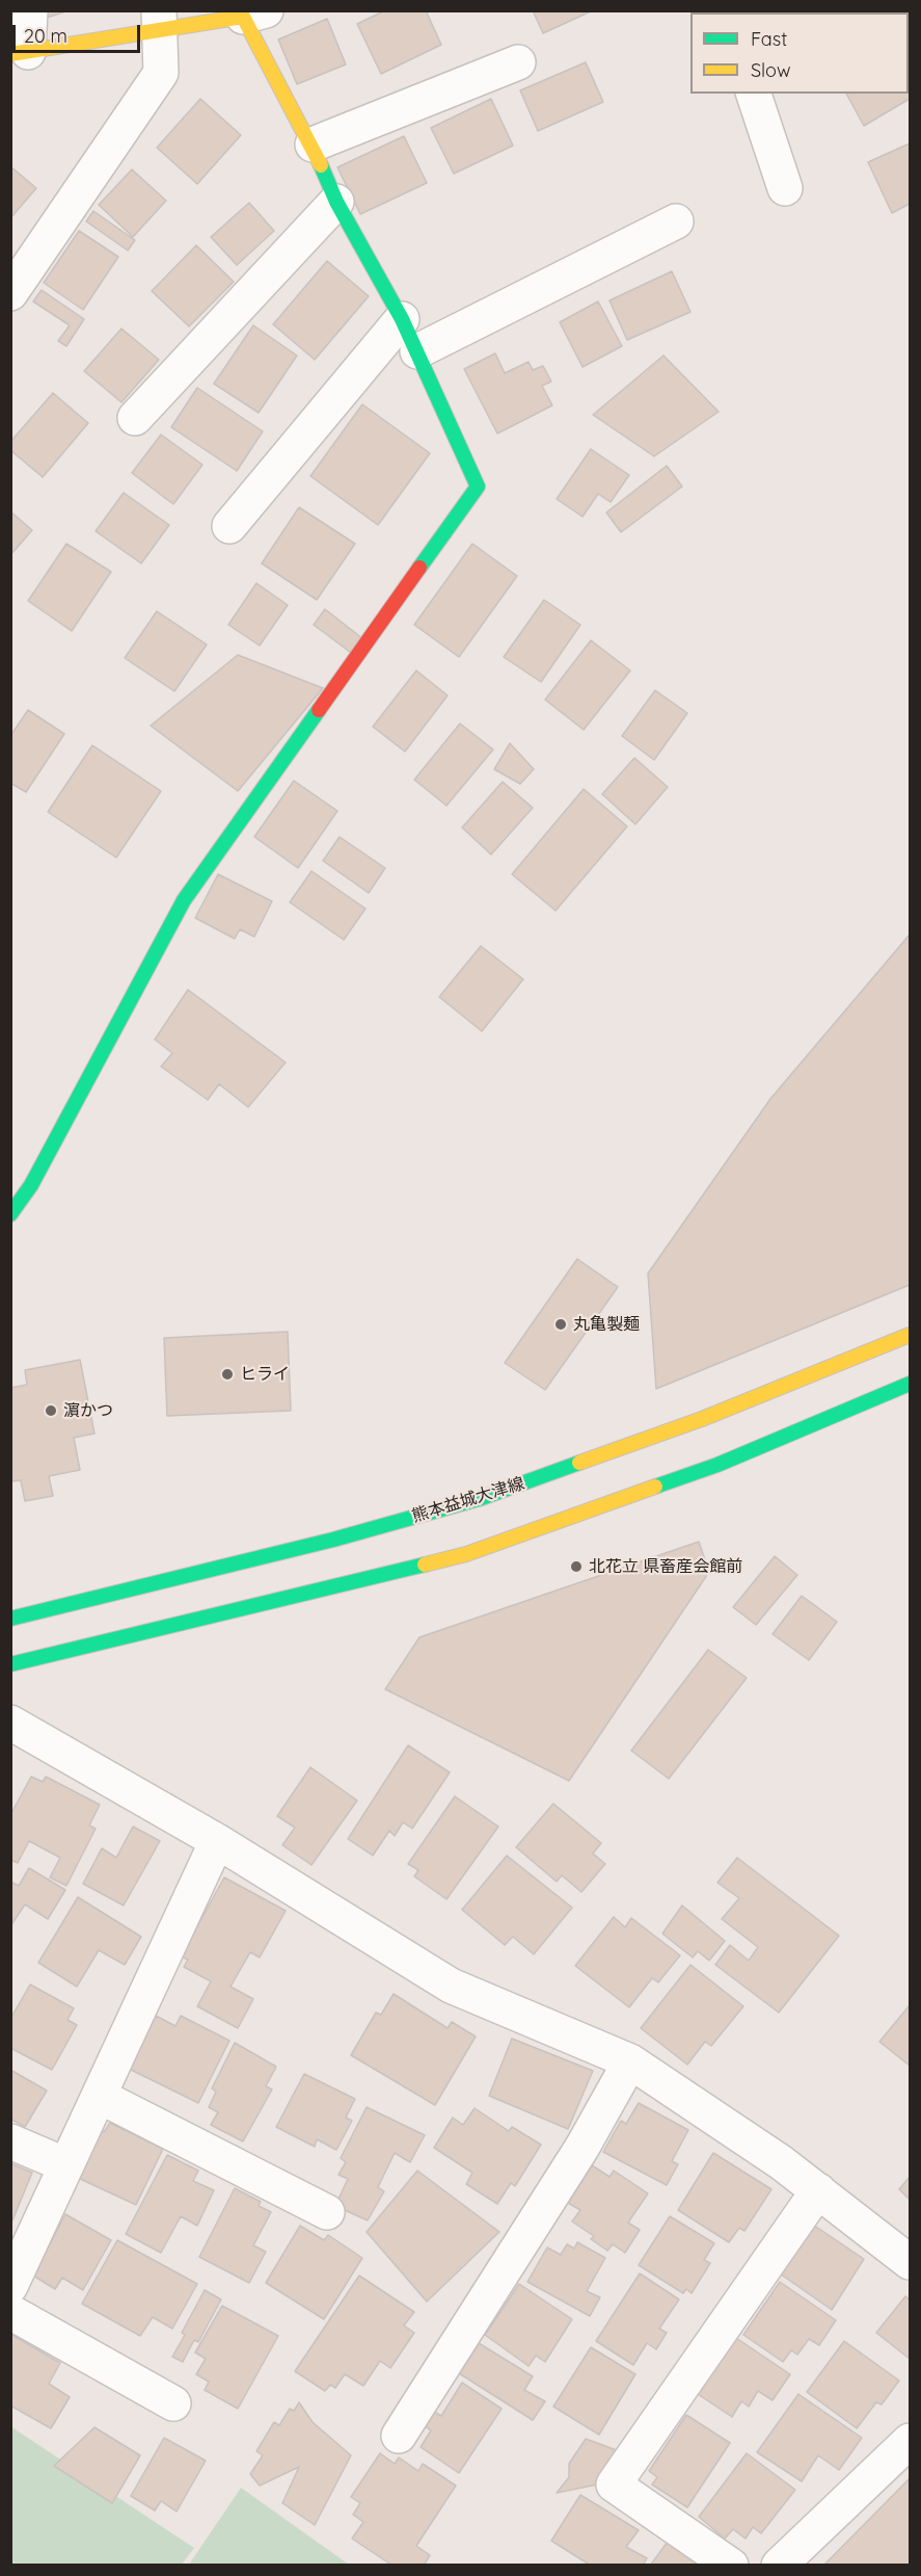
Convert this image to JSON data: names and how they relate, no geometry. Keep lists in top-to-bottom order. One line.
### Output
{"streets":{"main road":["熊本益城大津線"]},"places":["丸亀製麺","ヒライ","濵かつ","北花立 県畜産会館前"],"legend":["Fast","Slow"],"scale_bar":"20 m"}
